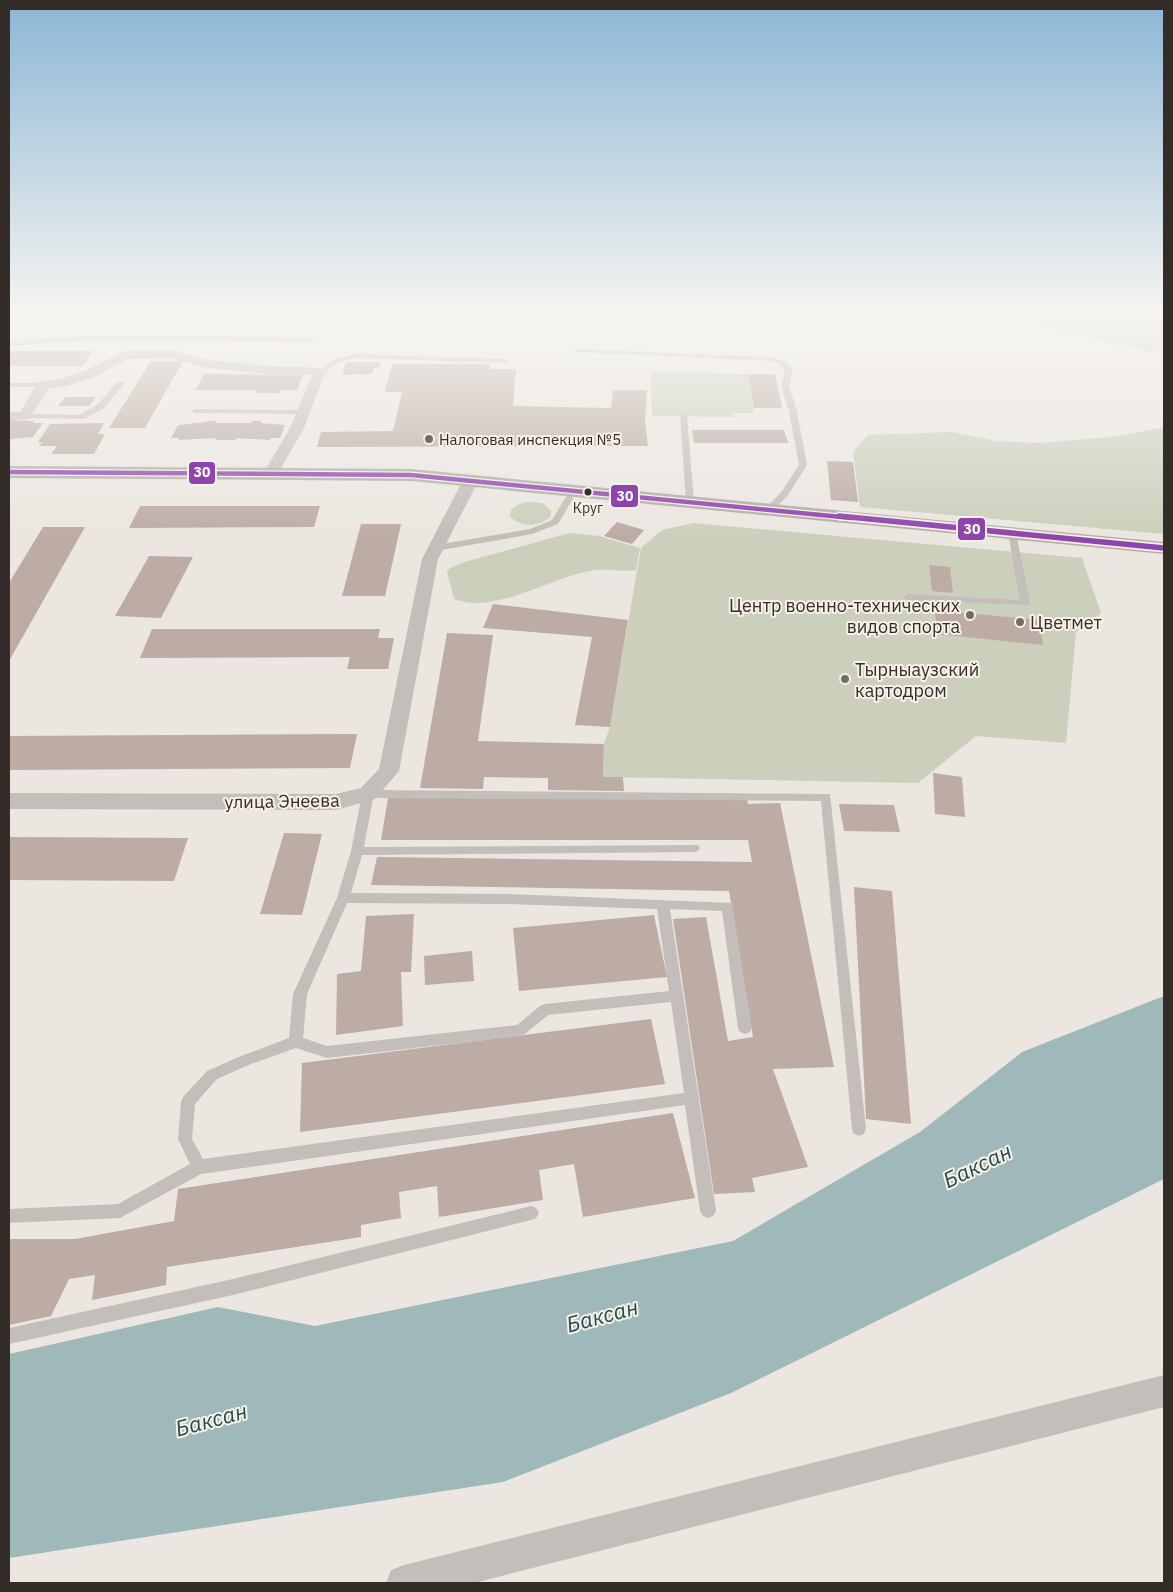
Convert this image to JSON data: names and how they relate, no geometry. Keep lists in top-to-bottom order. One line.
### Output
{"streets":{"street":["улица Энеева"]},"water":["Баксан"],"places":["Налоговая инспекция №5","Круг","Центр военно-технических видов спорта","Цветмет","Тырныаузский картодром"],"lines":["transit line 30"]}
